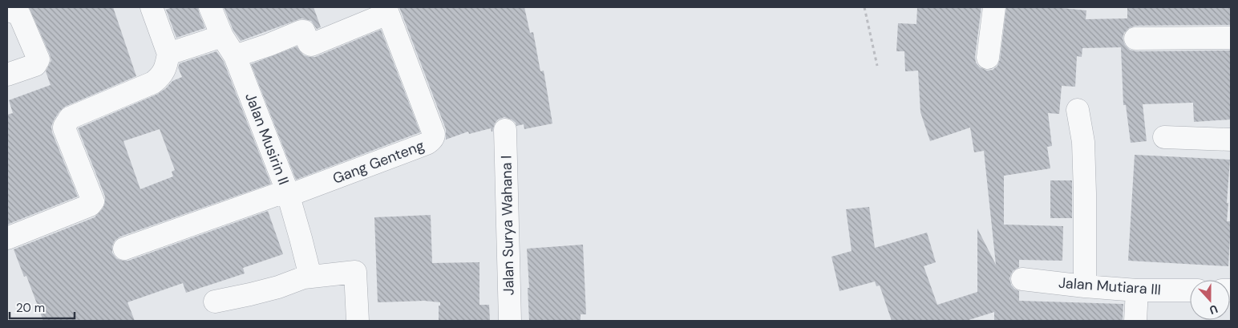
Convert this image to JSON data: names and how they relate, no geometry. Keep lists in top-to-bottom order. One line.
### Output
{"streets":{"street":["Jalan Musirin II","Gang Genteng","Jalan Surya Wahana I","Jalan Mutiara III"]},"crossings":[["Jalan Musirin II","Gang Genteng"]],"scale_bar":"20 m","north":"bottom"}
